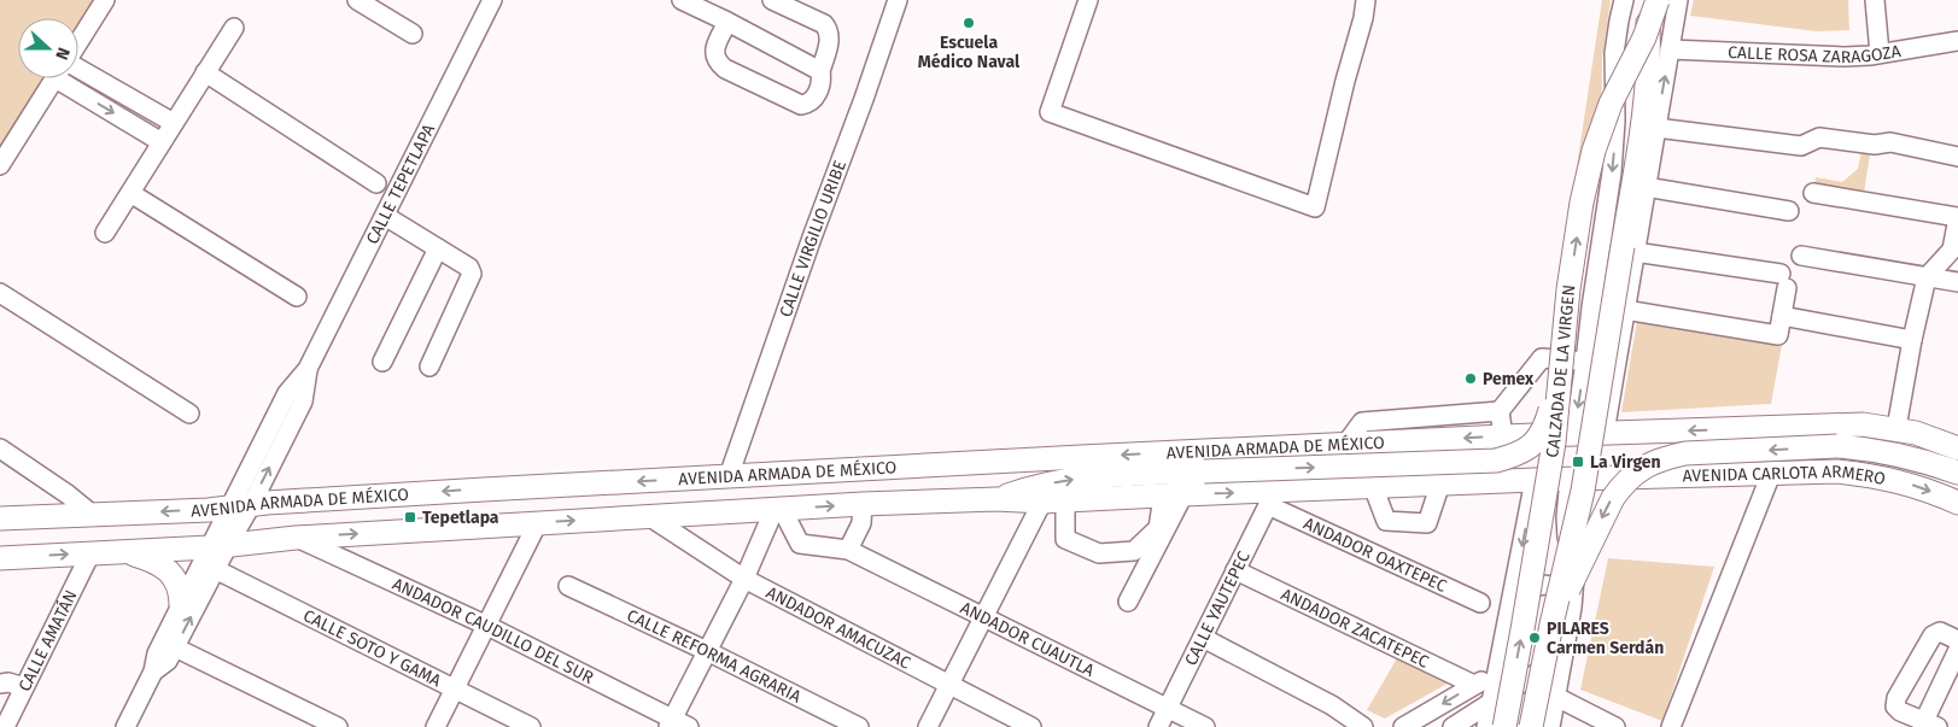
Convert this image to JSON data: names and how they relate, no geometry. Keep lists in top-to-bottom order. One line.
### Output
{"streets":{"main road":["CALZADA DE LA VIRGEN","AVENIDA ARMADA DE MÉXICO","AVENIDA CARLOTA ARMERO"],"street":["CALLE ROSA ZARAGOZA","CALLE TEPETLAPA","CALLE VIRGILIO URIBE","ANDADOR OAXTEPEC","CALLE YAUTEPEC","ANDADOR AMACUZAC","ANDADOR ZACATEPEC","ANDADOR CAUDILLO DEL SUR","ANDADOR CUAUTLA","CALLE AMATÁN","CALLE SOTO Y GAMA","CALLE REFORMA AGRARIA"]},"crossings":[["CALLE TEPETLAPA","AVENIDA ARMADA DE MÉXICO"],["CALLE TEPETLAPA","CALLE SOTO Y GAMA"],["CALLE VIRGILIO URIBE","AVENIDA ARMADA DE MÉXICO"],["CALZADA DE LA VIRGEN","AVENIDA CARLOTA ARMERO"],["ANDADOR OAXTEPEC","CALLE YAUTEPEC"],["CALLE YAUTEPEC","ANDADOR ZACATEPEC"],["CALLE YAUTEPEC","ANDADOR CUAUTLA"]],"places":{"other":["Escuela Médico Naval","Pemex","PILARES Carmen Serdán"],"transit":["La Virgen","Tepetlapa"]},"north":"right"}
